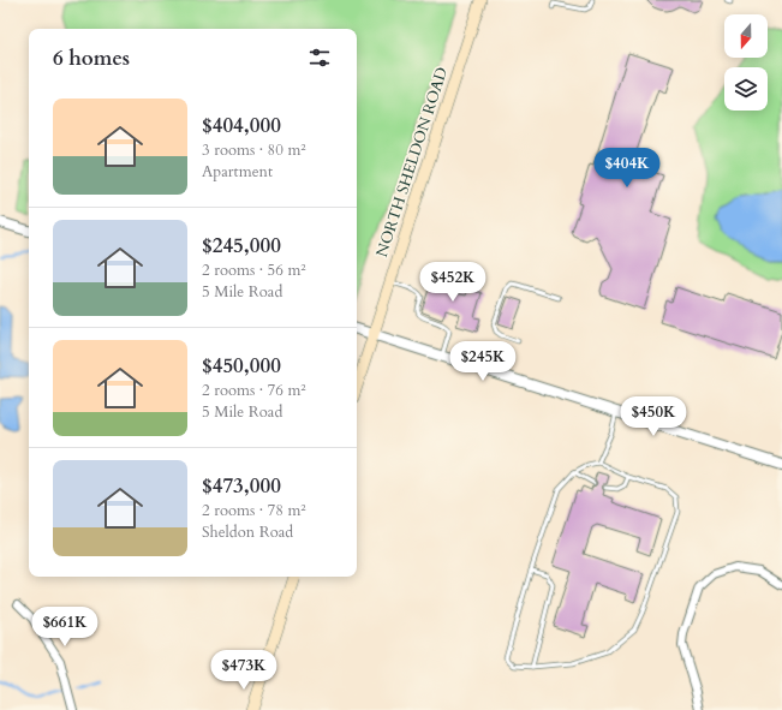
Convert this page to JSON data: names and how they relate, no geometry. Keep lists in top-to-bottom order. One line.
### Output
{"streets":{"main road":["NORTH SHELDON ROAD"]},"north":"bottom","page":{"heading":"6 homes","list":[{"name":"$404,000","note":"3 rooms · 80 m² · Apartment"},{"name":"$245,000","note":"2 rooms · 56 m² · 5 Mile Road"},{"name":"$450,000","note":"2 rooms · 76 m² · 5 Mile Road"},{"name":"$473,000","note":"2 rooms · 78 m² · Sheldon Road"}],"price":["$404K","$452K","$245K","$450K","$661K","$473K"]}}
